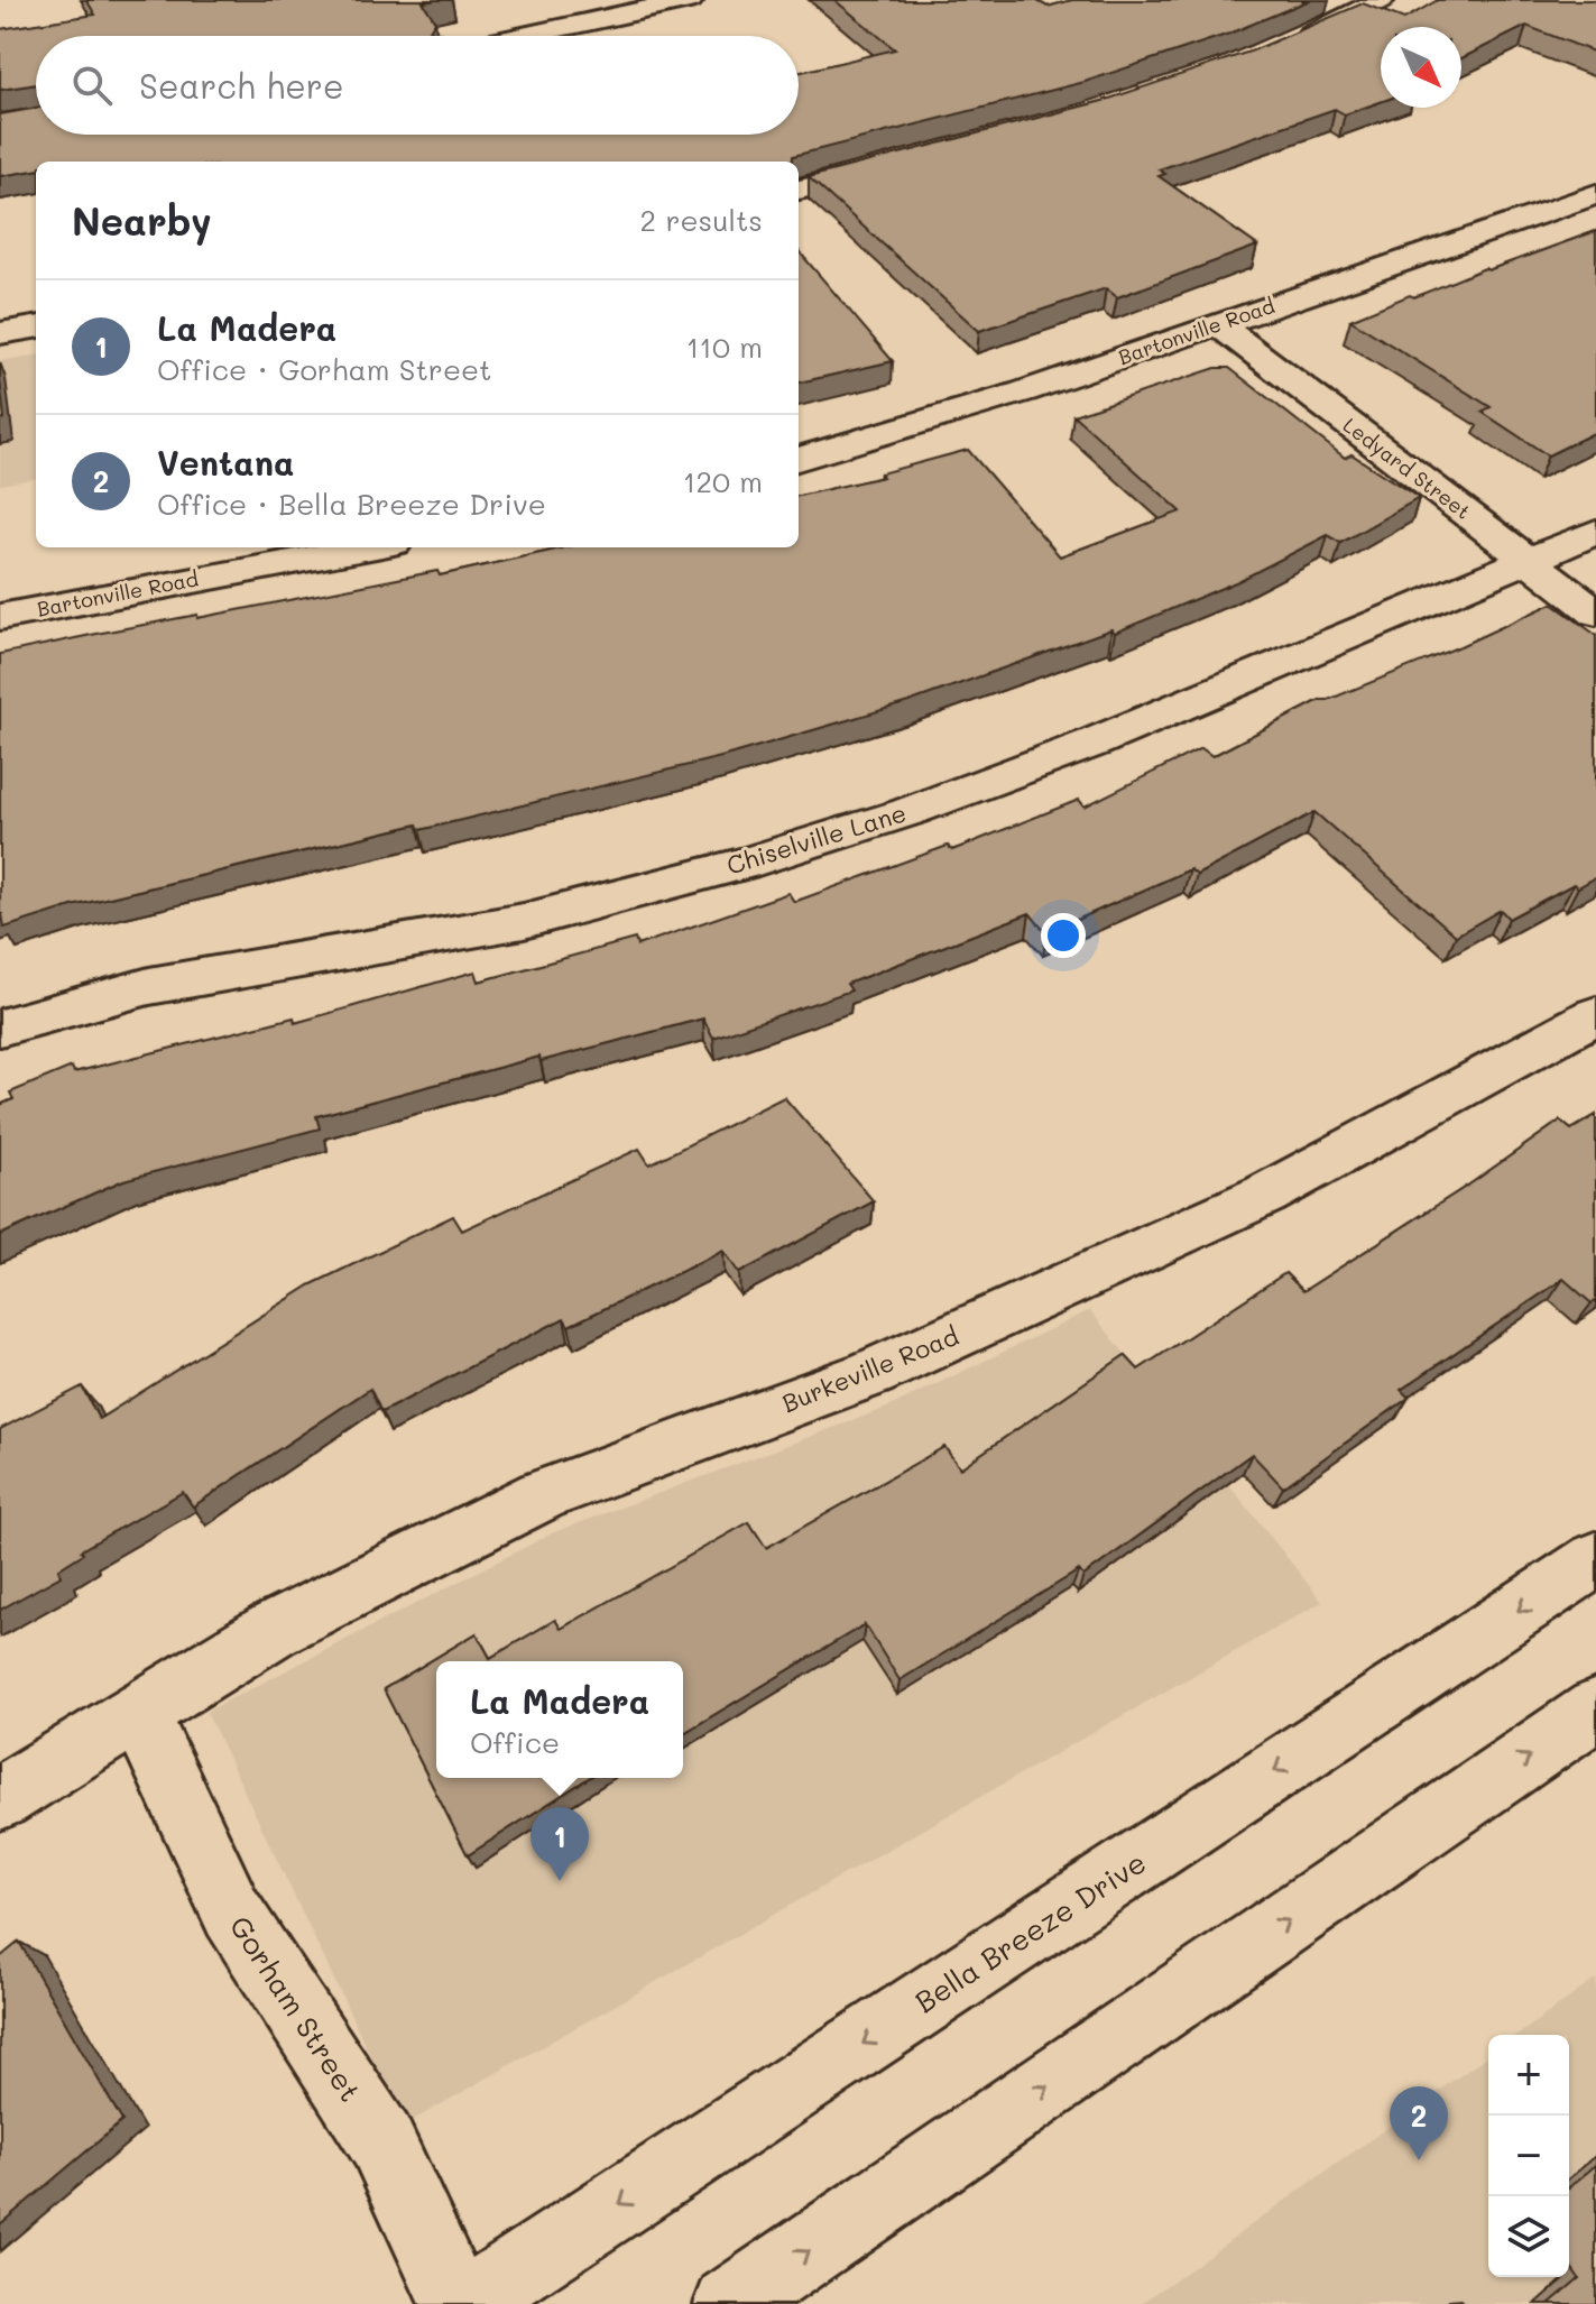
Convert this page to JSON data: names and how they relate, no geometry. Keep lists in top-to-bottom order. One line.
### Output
{"streets":{"street":["Bartonville Road","Ledyard Street","Chiselville Lane","Burkeville Road","Bella Breeze Drive","Gorham Street"]},"crossings":[["Bartonville Road","Ledyard Street"],["Ledyard Street","Chiselville Lane"],["Burkeville Road","Gorham Street"]],"north":"bottom right","page":{"search":"Search here","heading":["Nearby","2 results"],"list":[{"mark":"1","name":"La Madera","note":"Office · Gorham Street","value":"110 m"},{"mark":"2","name":"Ventana","note":"Office · Bella Breeze Drive","value":"120 m"}],"popup":["La Madera","Office"],"pins":["1","2"],"map_buttons":["+","−"]}}
